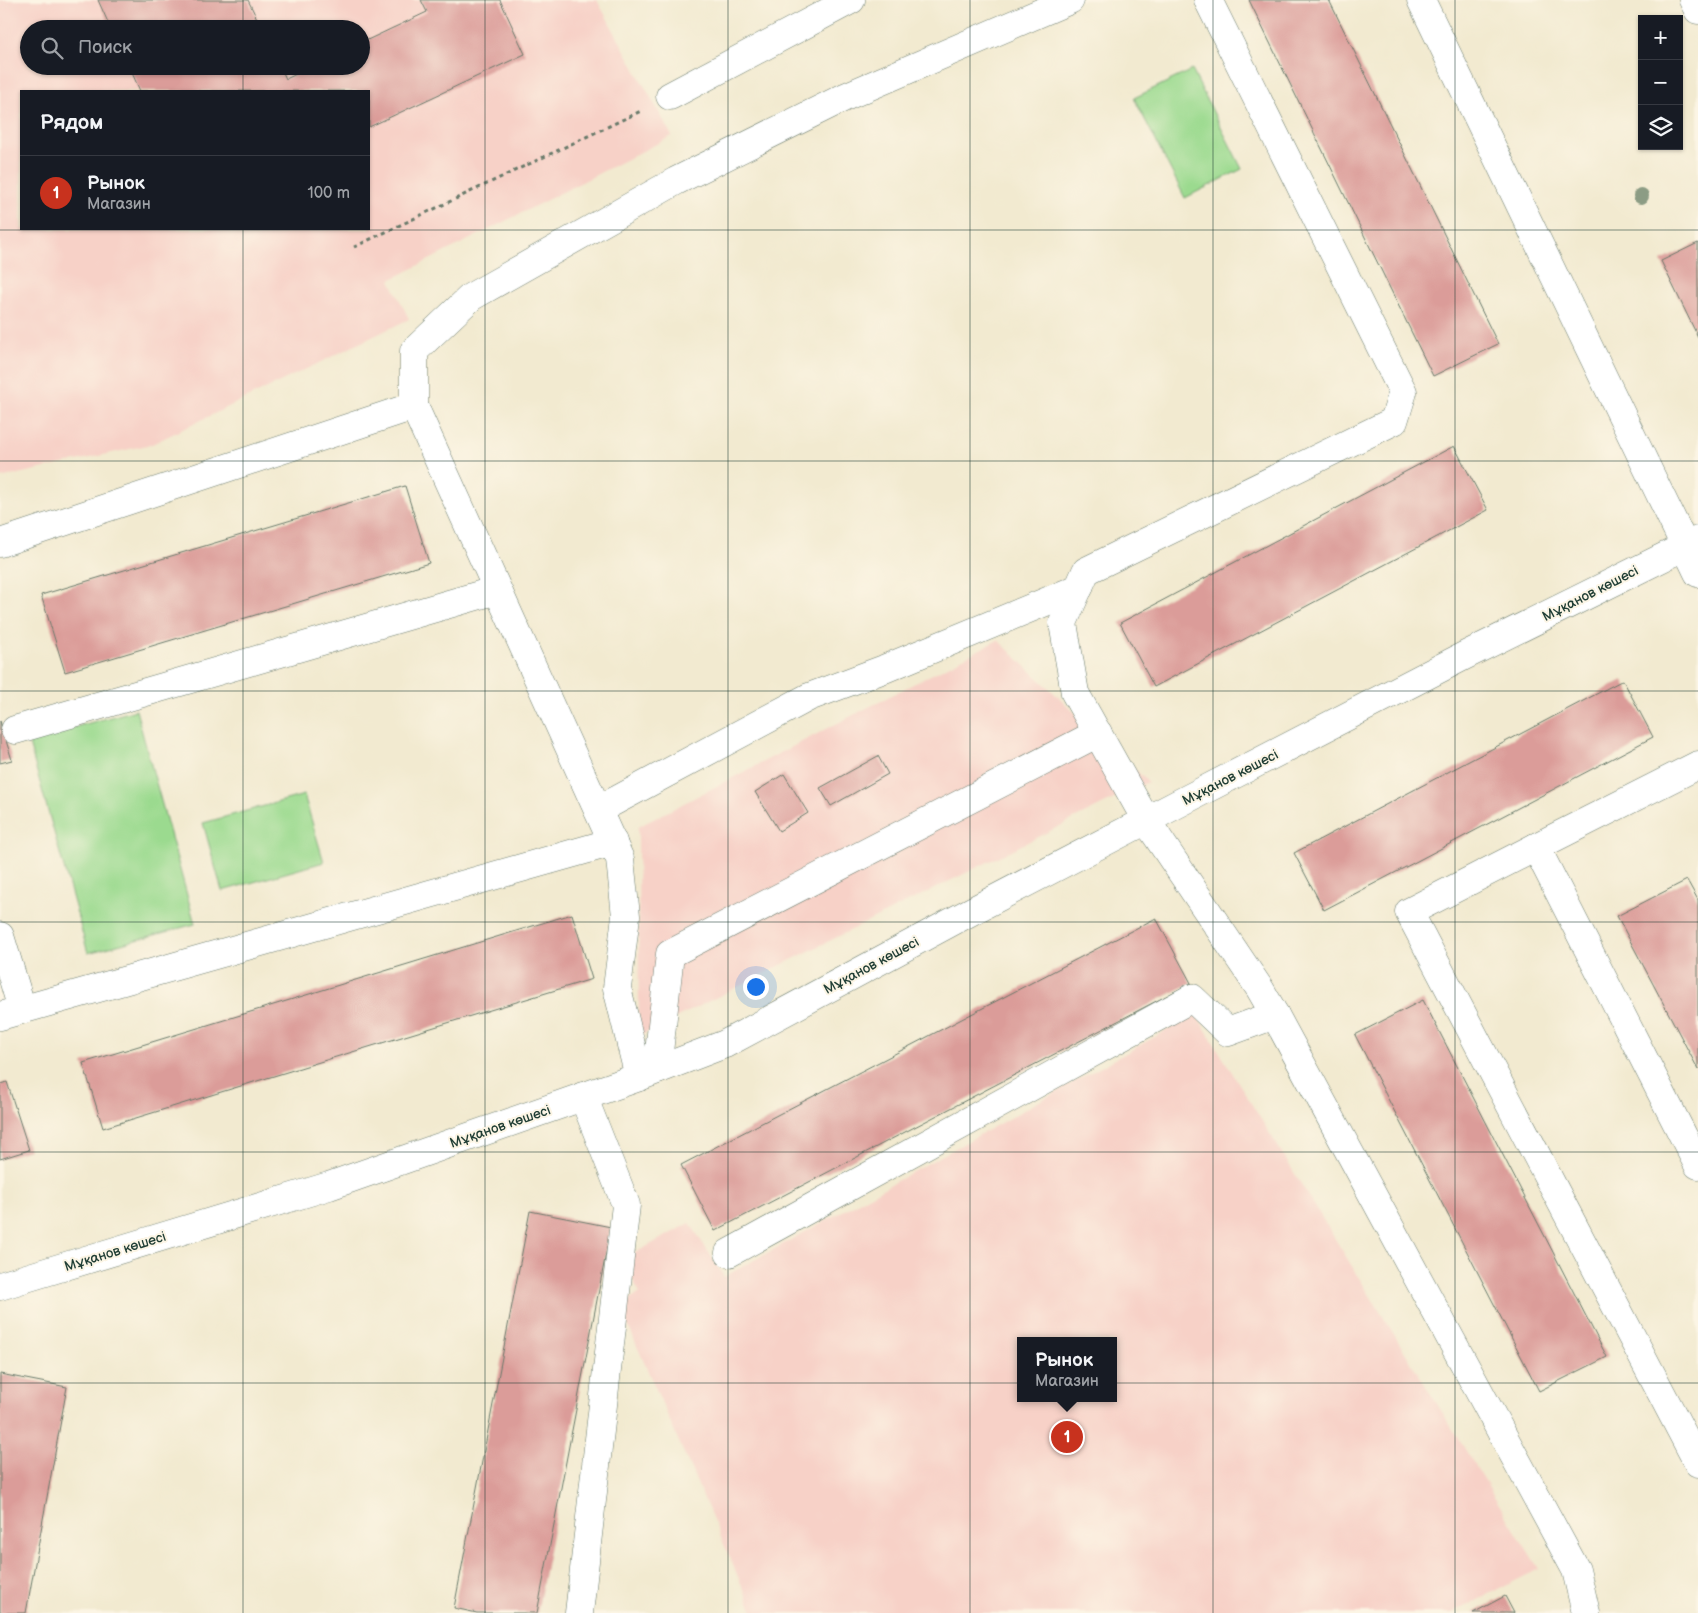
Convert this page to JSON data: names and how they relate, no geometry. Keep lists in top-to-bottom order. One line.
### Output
{"streets":{"street":["Мұқанов көшесі"]},"page":{"map_buttons":["+","−"],"search":"Поиск","heading":"Рядом","list":[{"mark":"1","name":"Рынок","note":"Магазин","value":"100 m"}],"popup":["Рынок","Магазин"],"pins":"1"}}
